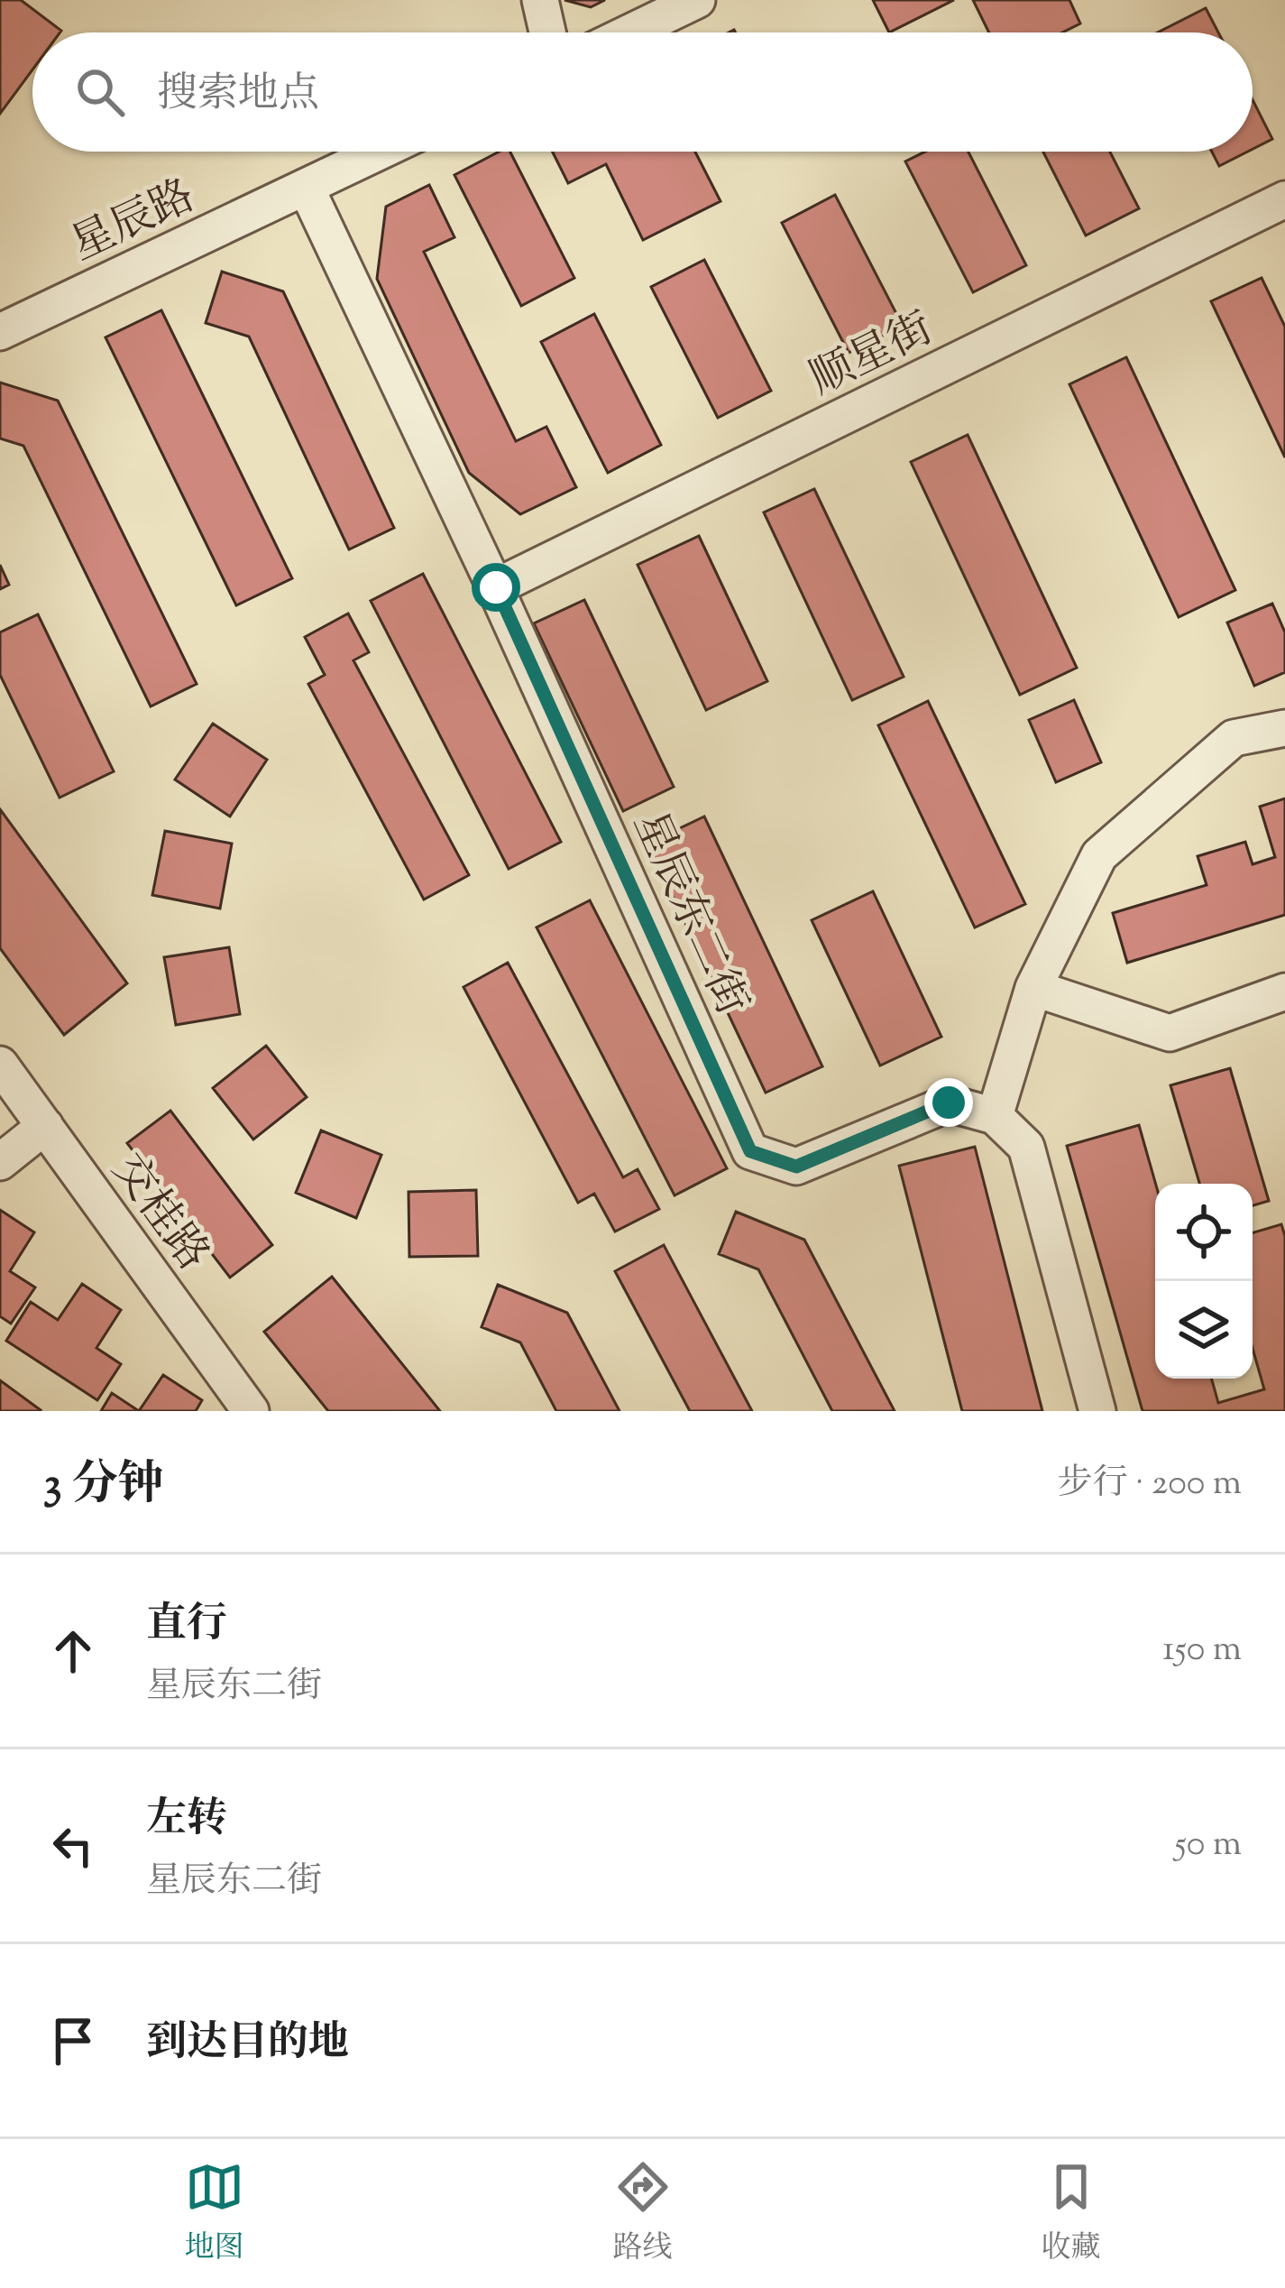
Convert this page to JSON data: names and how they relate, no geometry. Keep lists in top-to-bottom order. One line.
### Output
{"streets":{"street":["星辰路","顺星街","星辰东二街","交桂路"]},"crossings":[["星辰路","星辰东二街"],["顺星街","星辰东二街"]],"page":{"search":"搜索地点","heading":["3 分钟","步行 · 200 m"],"list":[["直行","星辰东二街","150 m"],["左转","星辰东二街","50 m"],"到达目的地"],"nav":["地图","路线","收藏"]}}
